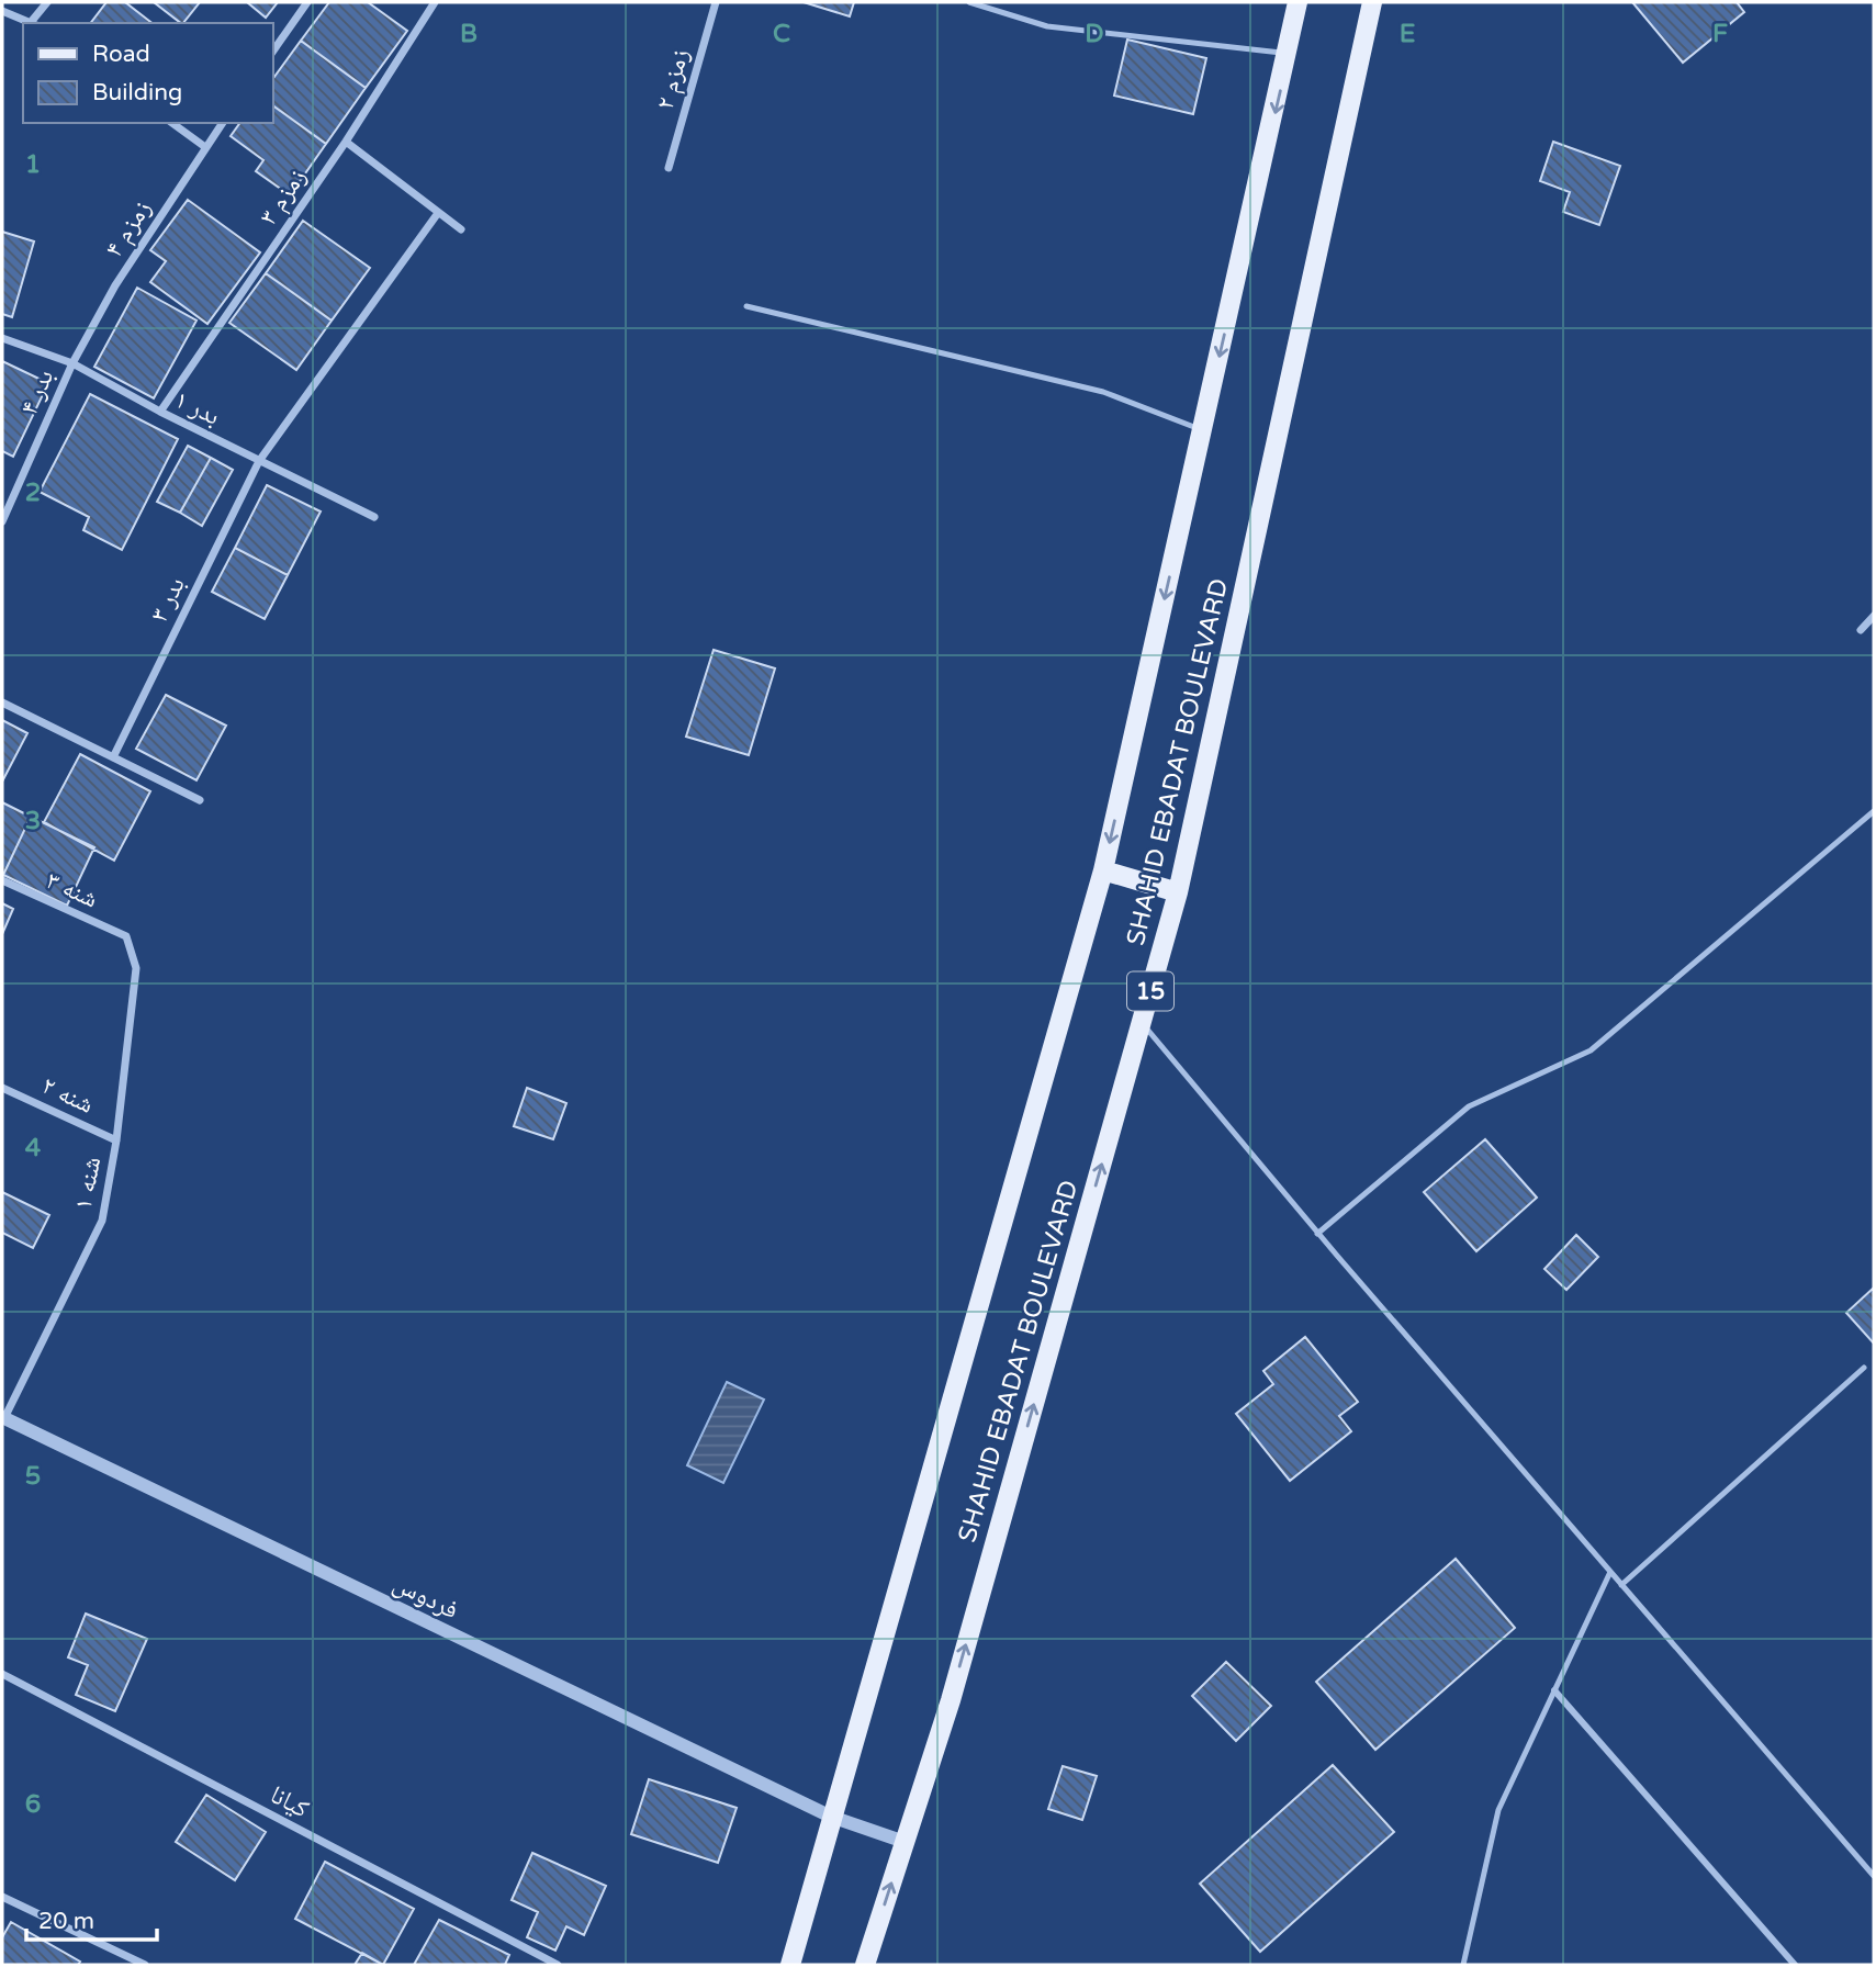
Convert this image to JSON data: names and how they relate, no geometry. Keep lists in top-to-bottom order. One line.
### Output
{"streets":{"main road":["SHAHID EBADAT BOULEVARD","15"],"street":["زمزم ۲","زمزم ۳","زمزم ۴","بدر ۴","بدر ۱","بدر ۳","شنه ۳","شنه ۲","شنه ۱","فردوس","کیانا"]},"crossings":[["زمزم ۳","بدر ۱"],["زمزم ۴","بدر ۴"],["زمزم ۴","بدر ۱"],["بدر ۴","بدر ۱"],["بدر ۱","بدر ۳"],["SHAHID EBADAT BOULEVARD","فردوس"],["شنه ۳","شنه ۱"],["شنه ۲","شنه ۱"],["شنه ۱","فردوس"]],"legend":["Road","Building"],"scale_bar":"20 m","grid":{"columns":["B","C","D","E","F"],"rows":["1","2","3","4","5","6"]}}
